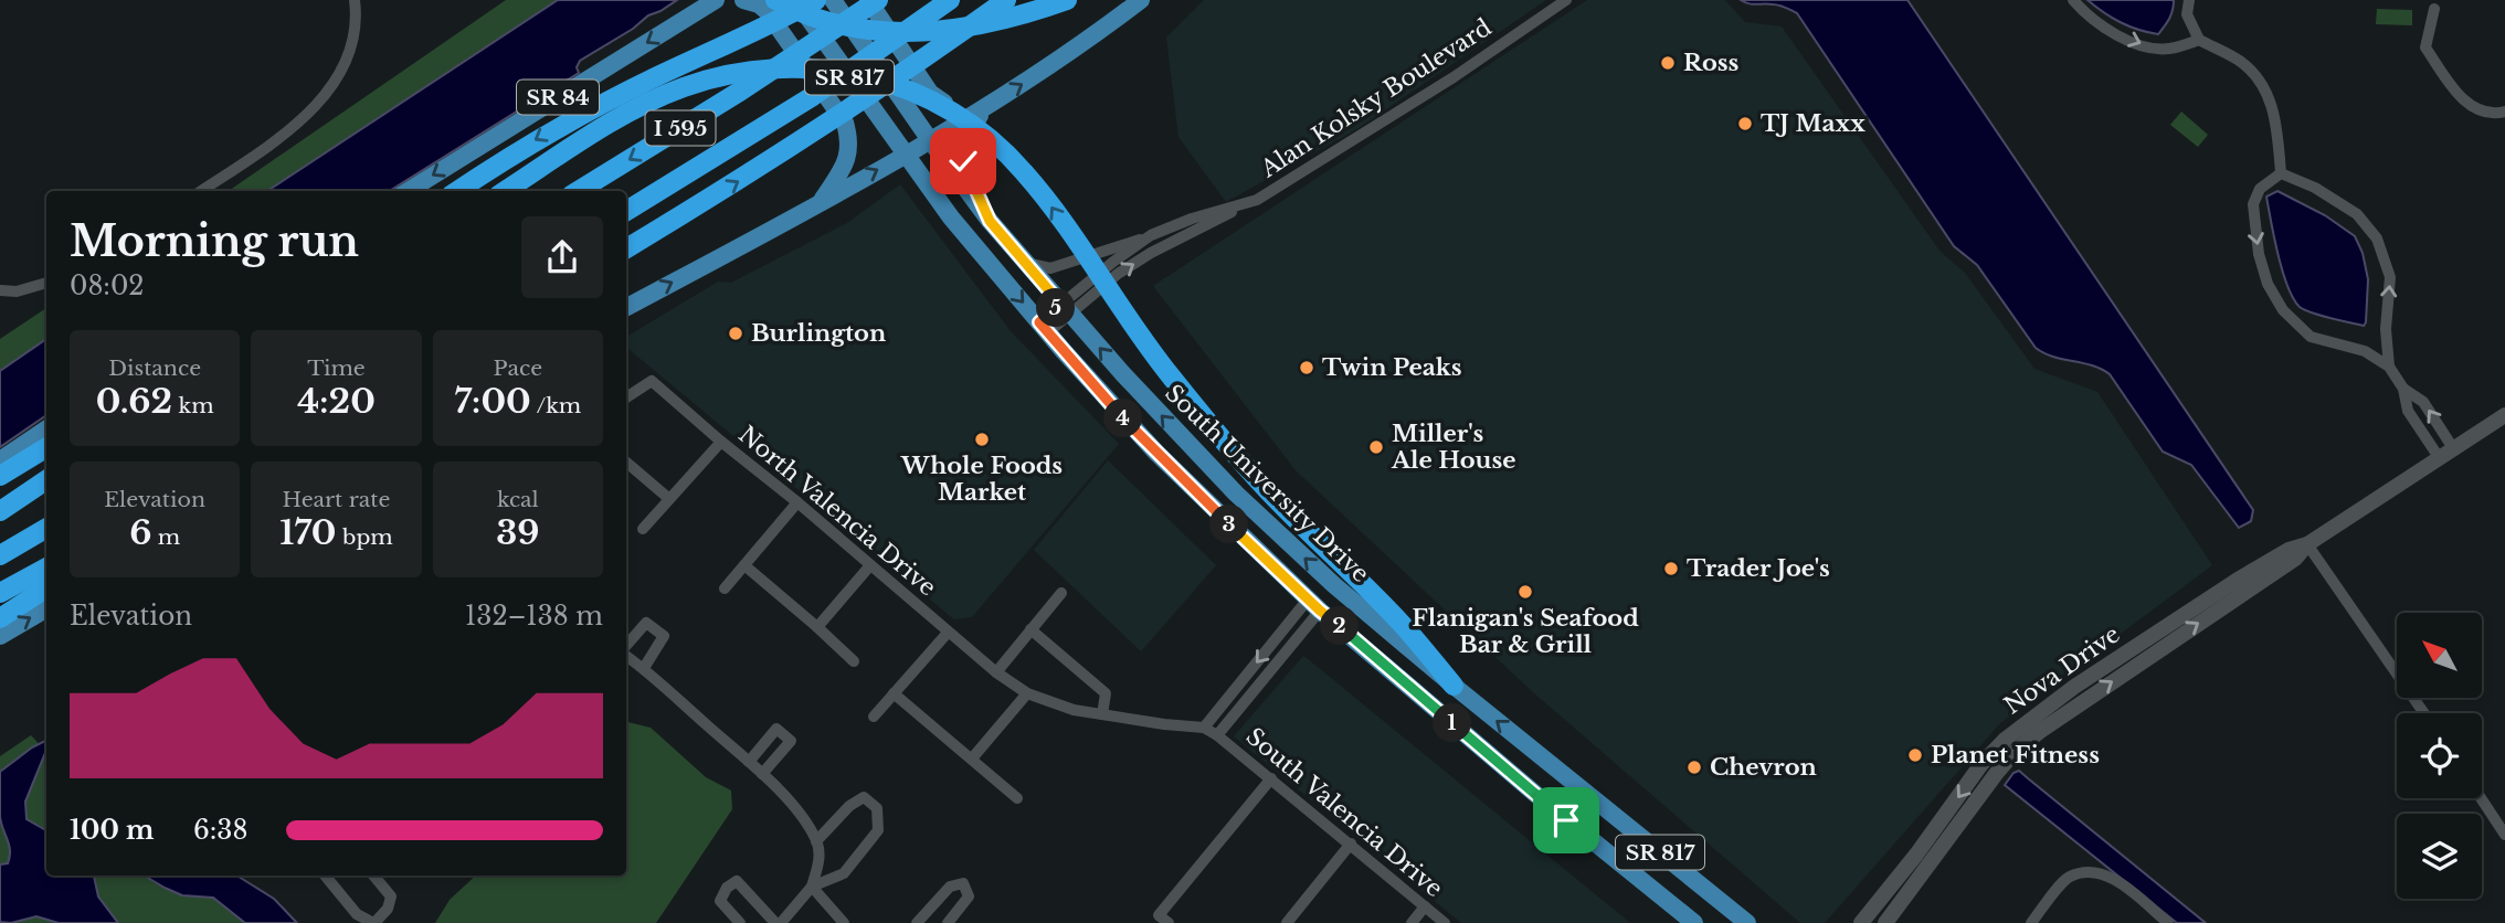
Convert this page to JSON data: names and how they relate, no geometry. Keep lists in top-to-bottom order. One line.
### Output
{"streets":{"highway":["I 595"],"main road":["SR 817","SR 84","South University Drive"],"street":["Alan Kolsky Boulevard","North Valencia Drive","Nova Drive","South Valencia Drive"]},"crossings":[["SR 817","Alan Kolsky Boulevard"],["Alan Kolsky Boulevard","South University Drive"],["North Valencia Drive","South Valencia Drive"]],"places":["Ross","TJ Maxx","Burlington","Twin Peaks","Whole Foods Market","Miller's Ale House","Trader Joe's","Flanigan's Seafood Bar & Grill","Planet Fitness","Chevron"],"north":"top left","page":{"heading":["Morning run","08:02"],"pins":["5","4","3","2","1"],"stats":[["Distance","0.62 km"],["Time","4:20"],["Pace","7:00 /km"],["Elevation","6 m"],["Heart rate","170 bpm"],["kcal","39"]],"chart":["Elevation","132–138 m"],"list":[{"name":"100 m","note":"6:38"}]}}
